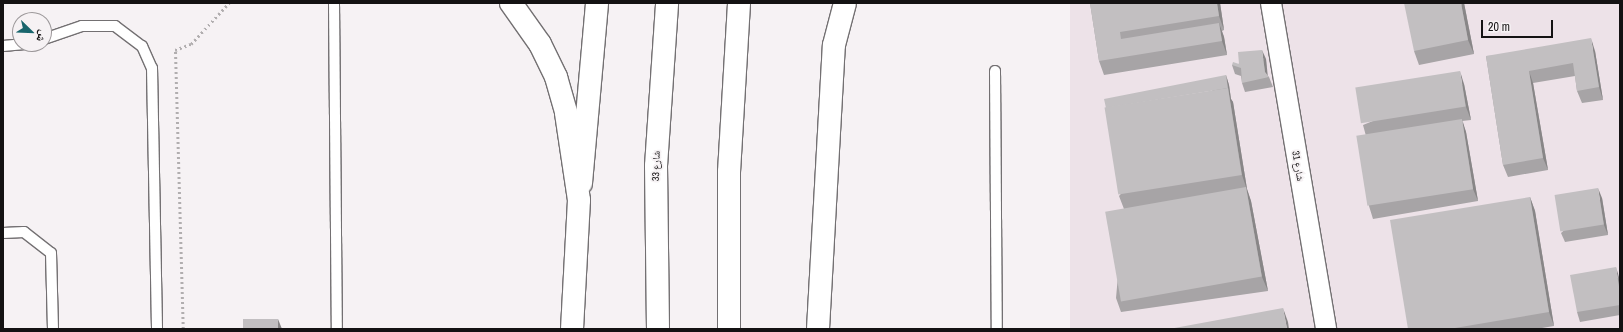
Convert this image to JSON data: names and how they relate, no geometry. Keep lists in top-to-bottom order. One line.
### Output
{"streets":{"main road":["شارع 33"],"street":["شارع 31"]},"scale_bar":"20 m","north":"bottom right"}
